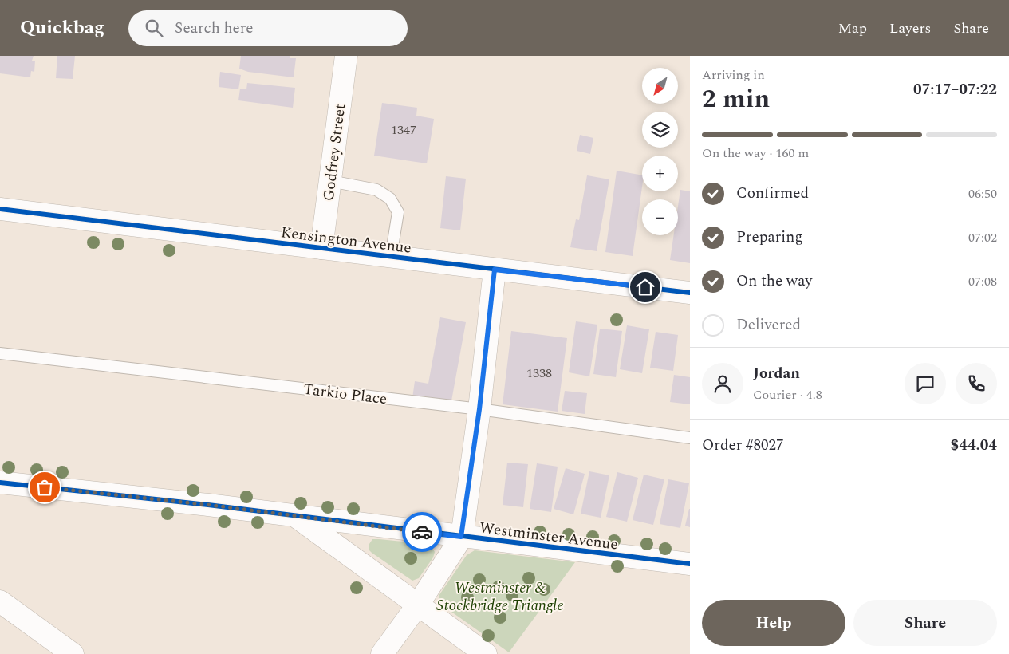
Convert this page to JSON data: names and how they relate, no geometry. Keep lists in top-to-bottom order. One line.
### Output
{"streets":{"street":["Godfrey Street","Kensington Avenue","Westminster Avenue"],"lane":["Tarkio Place"]},"crossings":[["Godfrey Street","Kensington Avenue"]],"parks":["Westminster & Stockbridge Triangle"],"house_numbers":["1347","1338"],"north":"bottom left","page":{"header":"Quickbag","search":"Search here","nav":["Map","Layers","Share"],"heading":["2 min","Arriving in","07:17–07:22"],"panel":["Jordan","Courier · 4.8","Order #8027","$44.04"],"map_buttons":["+","−"],"bar":"On the way · 160 m","list":[["Confirmed","06:50"],["Preparing","07:02"],["On the way","07:08"],"Delivered"],"buttons":["Help","Share"]}}
